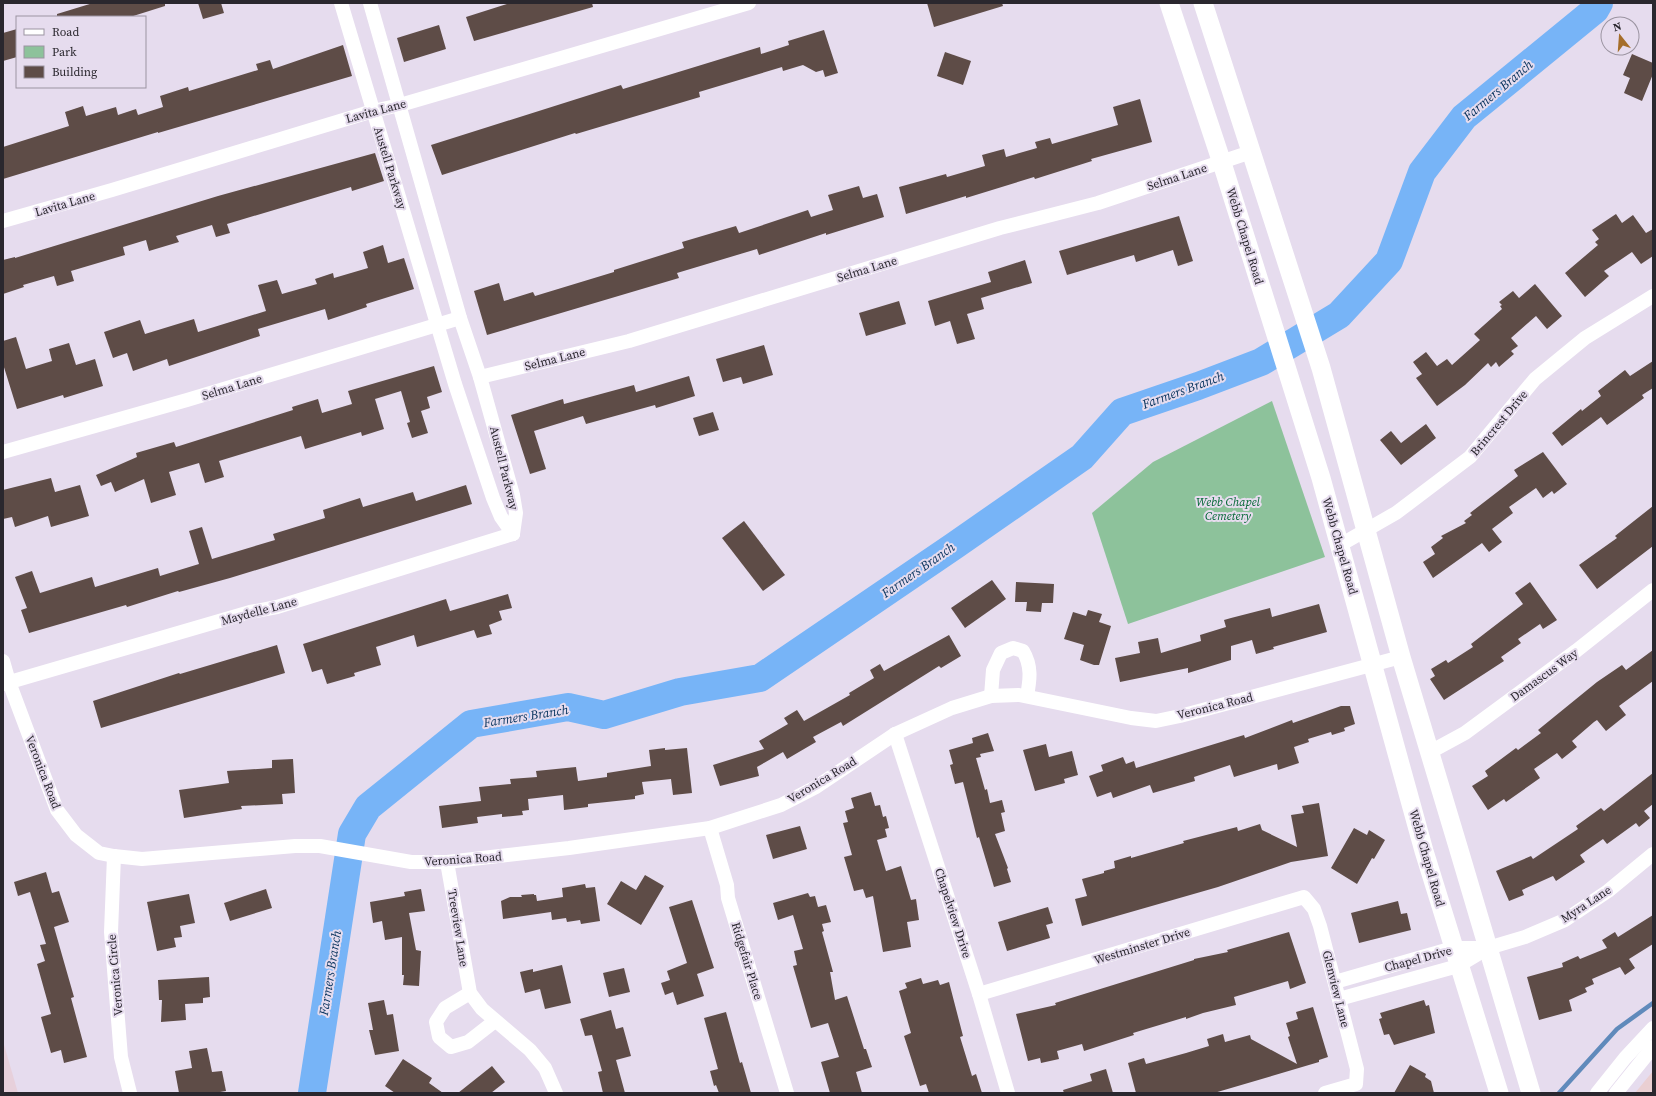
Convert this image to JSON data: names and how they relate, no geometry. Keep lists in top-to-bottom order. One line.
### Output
{"streets":{"main road":["Webb Chapel Road"],"street":["Lavita Lane","Austell Parkway","Selma Lane","Brincrest Drive","Maydelle Lane","Damascus Way","Veronica Road","Myra Lane","Chapelview Drive","Treeview Lane","Westminster Drive","Chapel Drive","Ridgefair Place","Veronica Circle","Glenview Lane"]},"crossings":[["Lavita Lane","Austell Parkway"],["Austell Parkway","Selma Lane"],["Austell Parkway","Maydelle Lane"],["Selma Lane","Webb Chapel Road"],["Webb Chapel Road","Brincrest Drive"],["Webb Chapel Road","Veronica Road"],["Webb Chapel Road","Chapel Drive"],["Maydelle Lane","Veronica Road"],["Veronica Road","Chapelview Drive"],["Veronica Road","Treeview Lane"],["Veronica Road","Ridgefair Place"],["Veronica Road","Veronica Circle"],["Myra Lane","Chapel Drive"],["Chapelview Drive","Westminster Drive"],["Westminster Drive","Glenview Lane"],["Chapel Drive","Glenview Lane"]],"water":["Farmers Branch"],"parks":["Webb Chapel Cemetery"],"legend":["Road","Park","Building"],"north":"top"}
